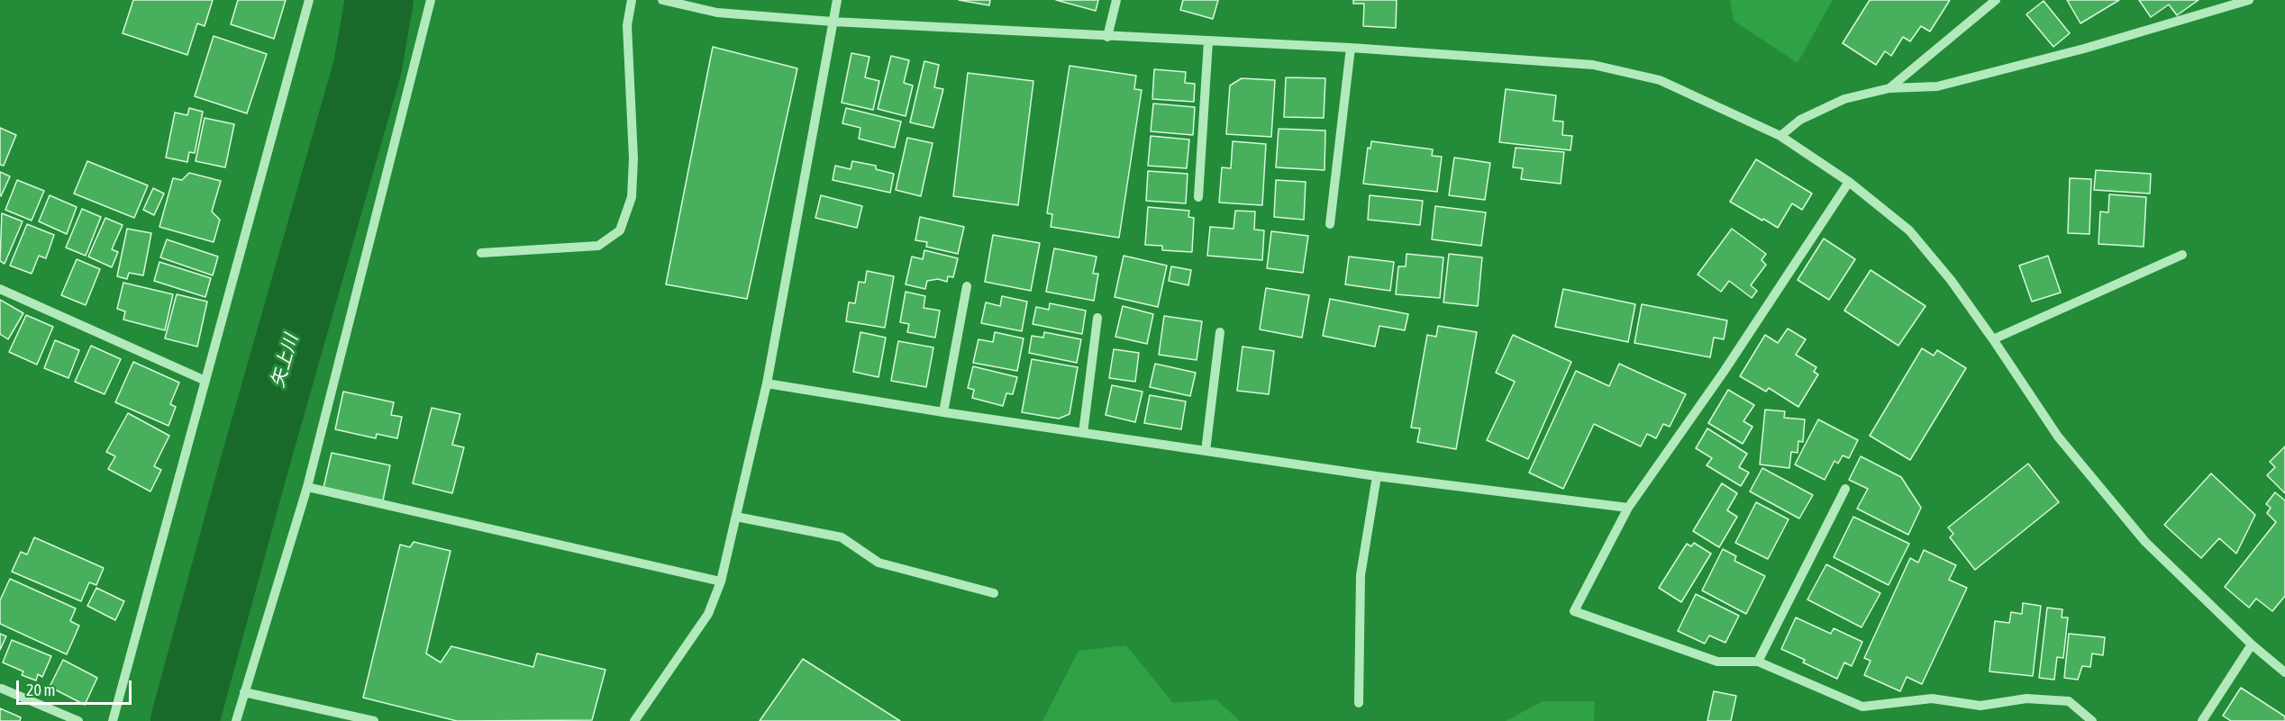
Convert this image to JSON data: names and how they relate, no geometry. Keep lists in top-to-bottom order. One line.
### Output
{"water":["矢上川"],"scale_bar":"20 m"}
